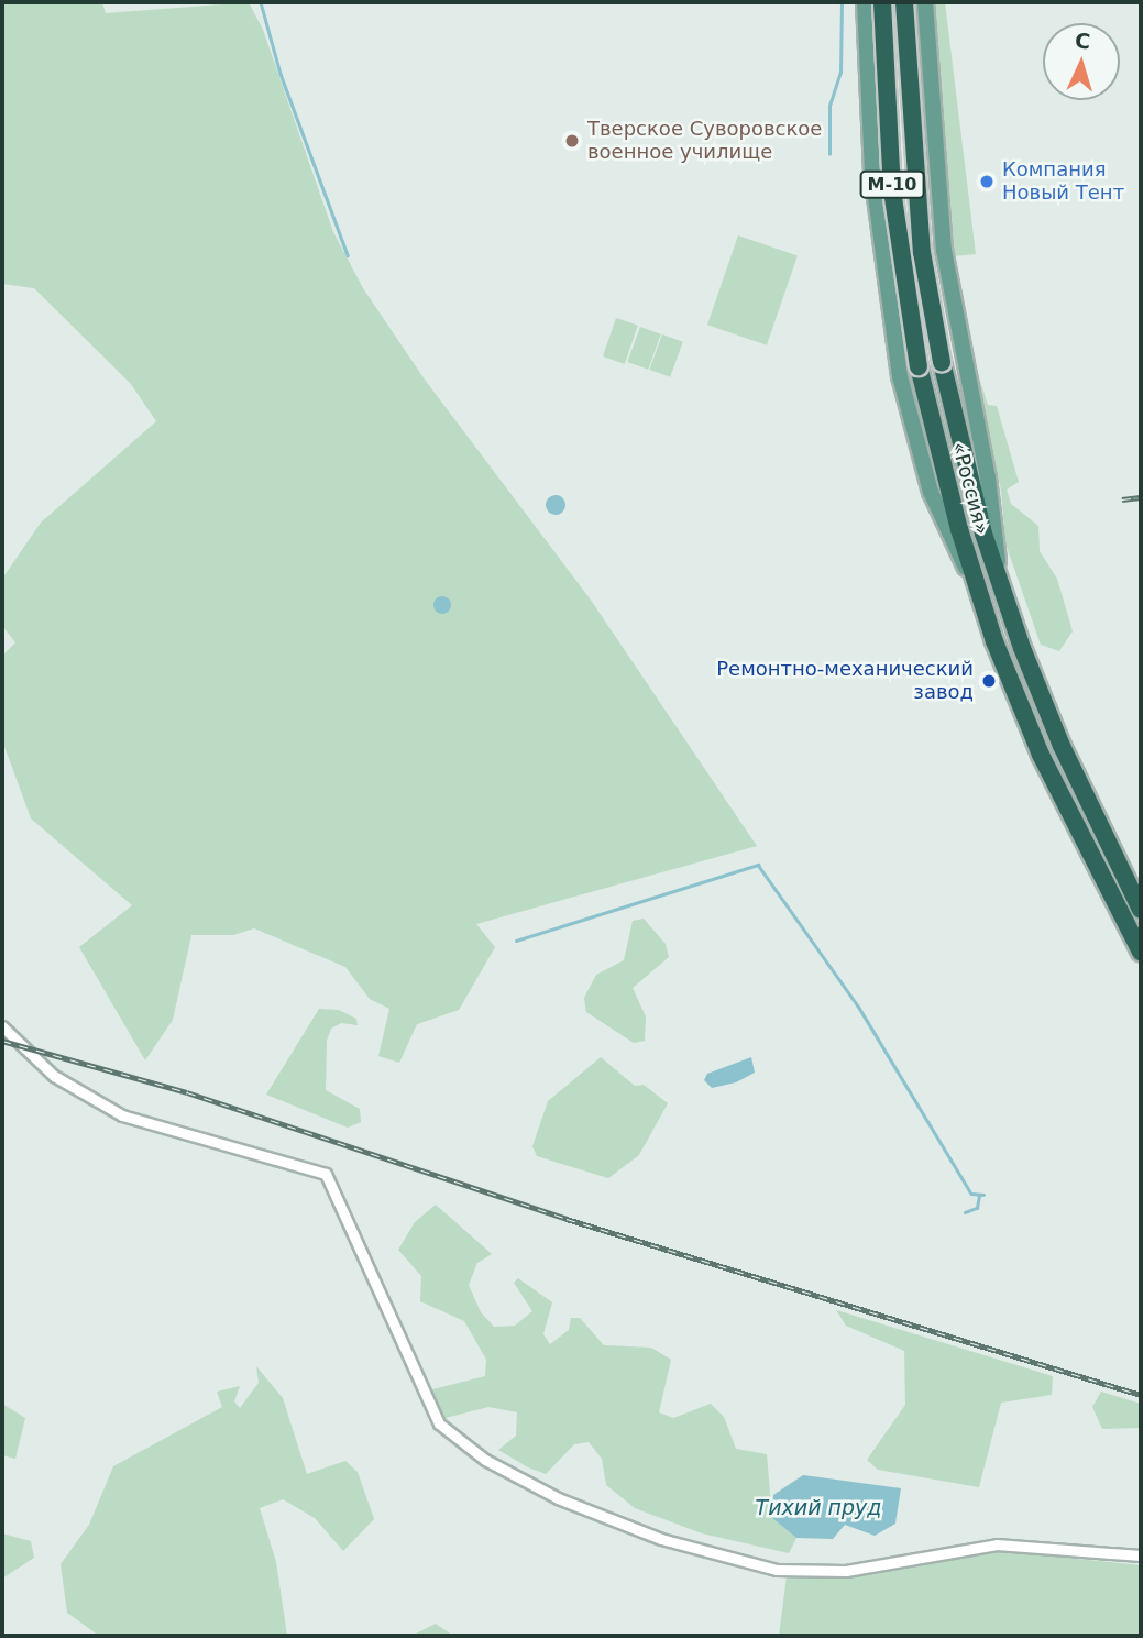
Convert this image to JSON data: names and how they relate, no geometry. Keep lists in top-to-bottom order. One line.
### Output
{"streets":{"highway":["М-10","«Россия»"]},"water":["Тихий пруд"],"places":["Тверское Суворовское военное училище","Компания Новый Тент","Ремонтно-механический завод"],"north":"top"}
